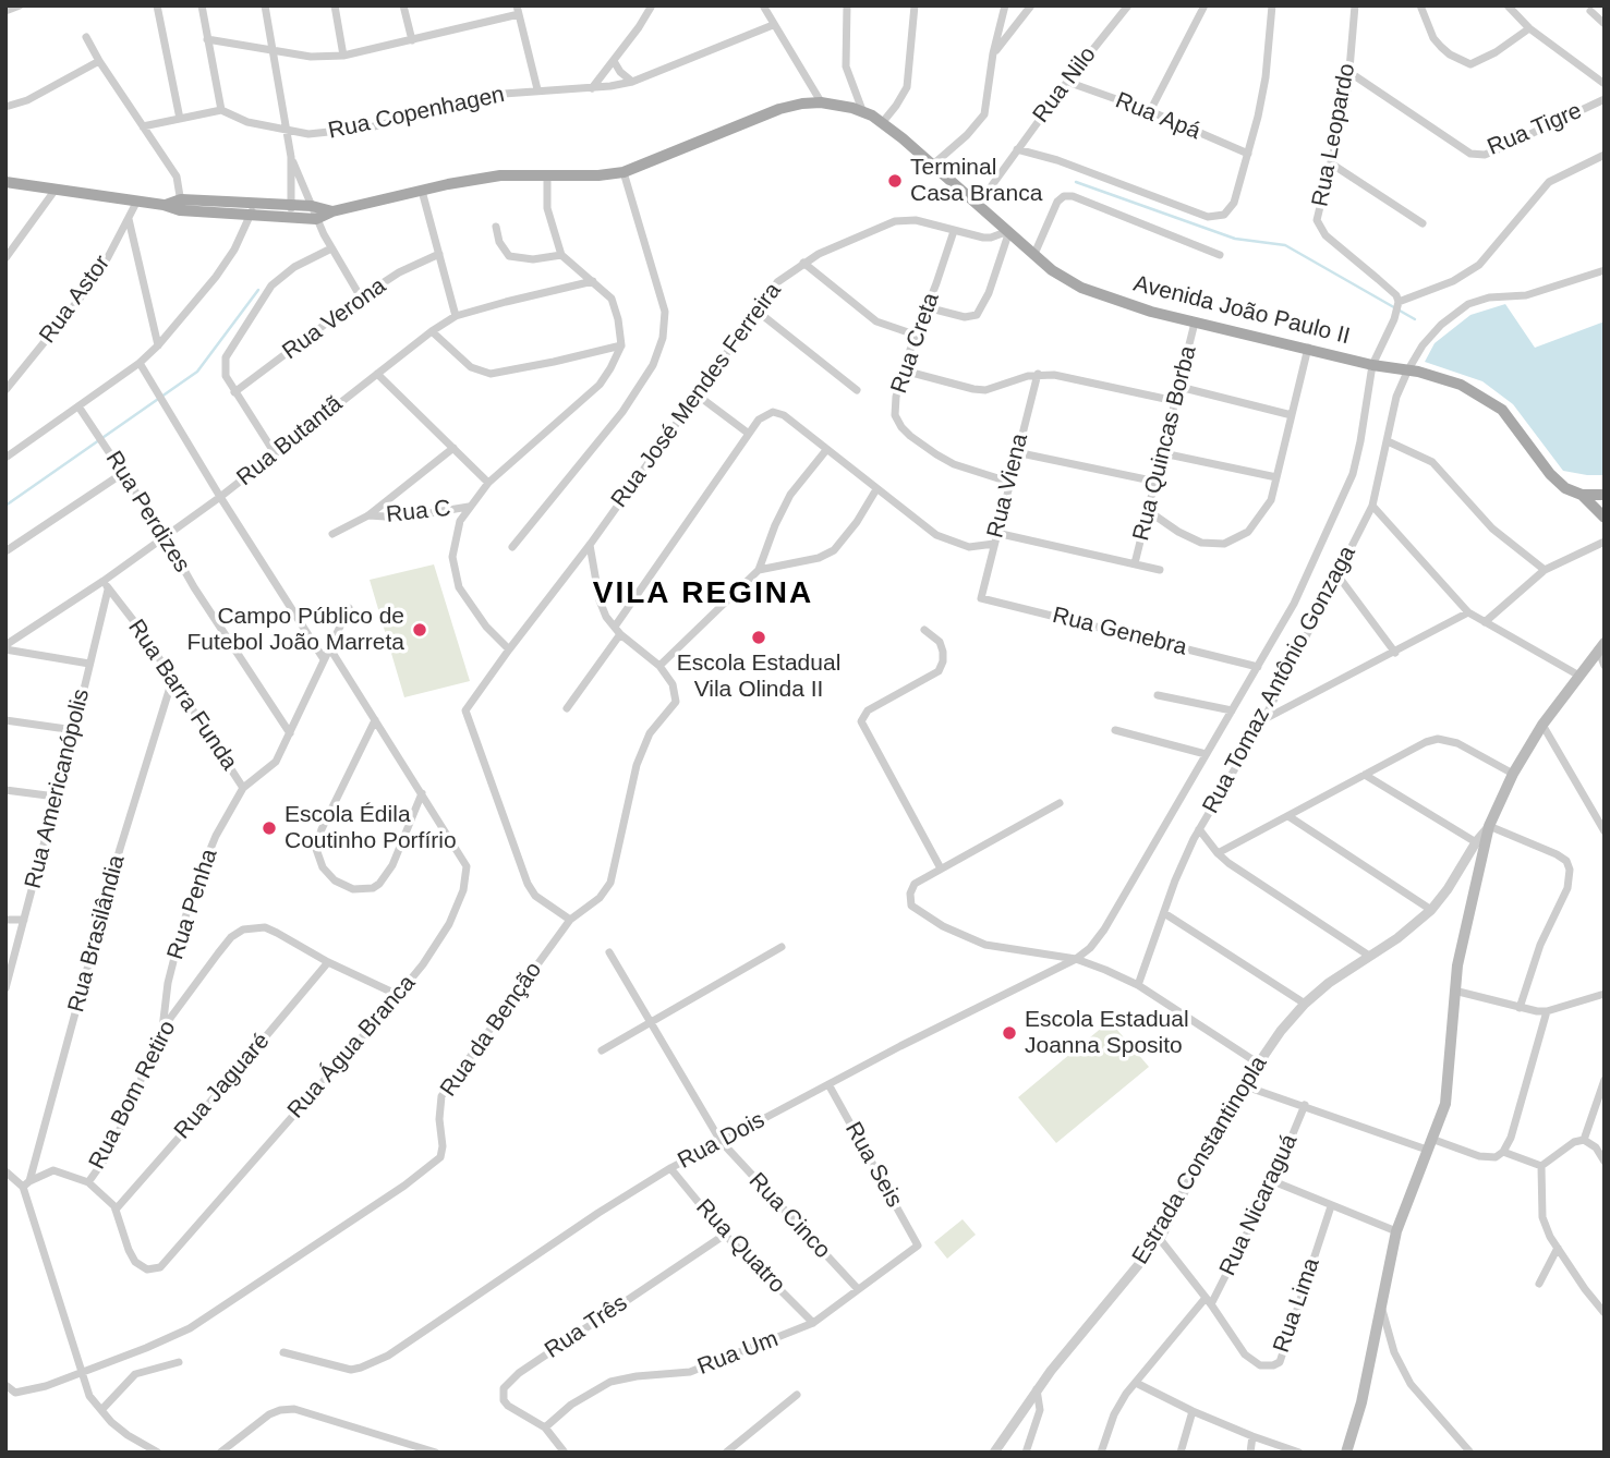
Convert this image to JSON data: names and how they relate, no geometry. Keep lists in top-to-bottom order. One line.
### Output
{"streets":{"main road":["Avenida João Paulo II"],"street":["Rua Nilo","Rua Copenhagen","Rua Apá","Rua Tigre","Rua Leopardo","Rua Astor","Rua Verona","Rua Creta","Rua José Mendes Ferreira","Rua Butantã","Rua Quincas Borba","Rua Viena","Rua Perdizes","Rua C","Rua Genebra","Rua Tomaz Antônio Gonzaga","Rua Barra Funda","Rua Americanópolis","Rua Penha","Rua Brasilândia","Rua da Benção","Rua Água Branca","Rua Jaguaré","Rua Bom Retiro","Rua Dois","Estrada Constantinopla","Rua Seis","Rua Nicaraguá","Rua Cinco","Rua Quatro","Rua Lima","Rua Três","Rua Um"]},"crossings":[["Rua Nilo","Rua Apá"],["Rua Nilo","Avenida João Paulo II"],["Rua Tigre","Rua Leopardo"],["Rua Leopardo","Rua Dois"],["Rua Astor","Avenida João Paulo II"],["Avenida João Paulo II","Rua José Mendes Ferreira"],["Avenida João Paulo II","Rua Quincas Borba"],["Avenida João Paulo II","Rua Tomaz Antônio Gonzaga"],["Avenida João Paulo II","Rua Dois"],["Rua Creta","Rua José Mendes Ferreira"],["Rua Creta","Rua Viena"],["Rua José Mendes Ferreira","Rua da Benção"],["Rua Butantã","Rua Perdizes"],["Rua Butantã","Rua Barra Funda"],["Rua Butantã","Rua Americanópolis"],["Rua Viena","Rua Genebra"],["Rua Perdizes","Rua Barra Funda"],["Rua Genebra","Rua Dois"],["Rua Barra Funda","Rua Americanópolis"],["Rua Barra Funda","Rua Penha"],["Rua Barra Funda","Rua Brasilândia"],["Rua Barra Funda","Rua Água Branca"],["Rua Penha","Rua Bom Retiro"],["Rua Brasilândia","Rua Água Branca"],["Rua Água Branca","Rua Jaguaré"],["Rua Água Branca","Rua Bom Retiro"],["Rua Jaguaré","Rua Bom Retiro"],["Rua Dois","Rua Seis"],["Rua Dois","Rua Cinco"],["Rua Dois","Rua Quatro"],["Estrada Constantinopla","Rua Lima"],["Rua Seis","Rua Um"],["Rua Nicaraguá","Rua Lima"],["Rua Cinco","Rua Um"],["Rua Quatro","Rua Três"],["Rua Quatro","Rua Um"],["Rua Três","Rua Um"]],"districts":["VILA REGINA"],"places":["Terminal Casa Branca","Campo Público de Futebol João Marreta","Escola Estadual Vila Olinda II","Escola Édila Coutinho Porfírio","Escola Estadual Joanna Sposito"]}
